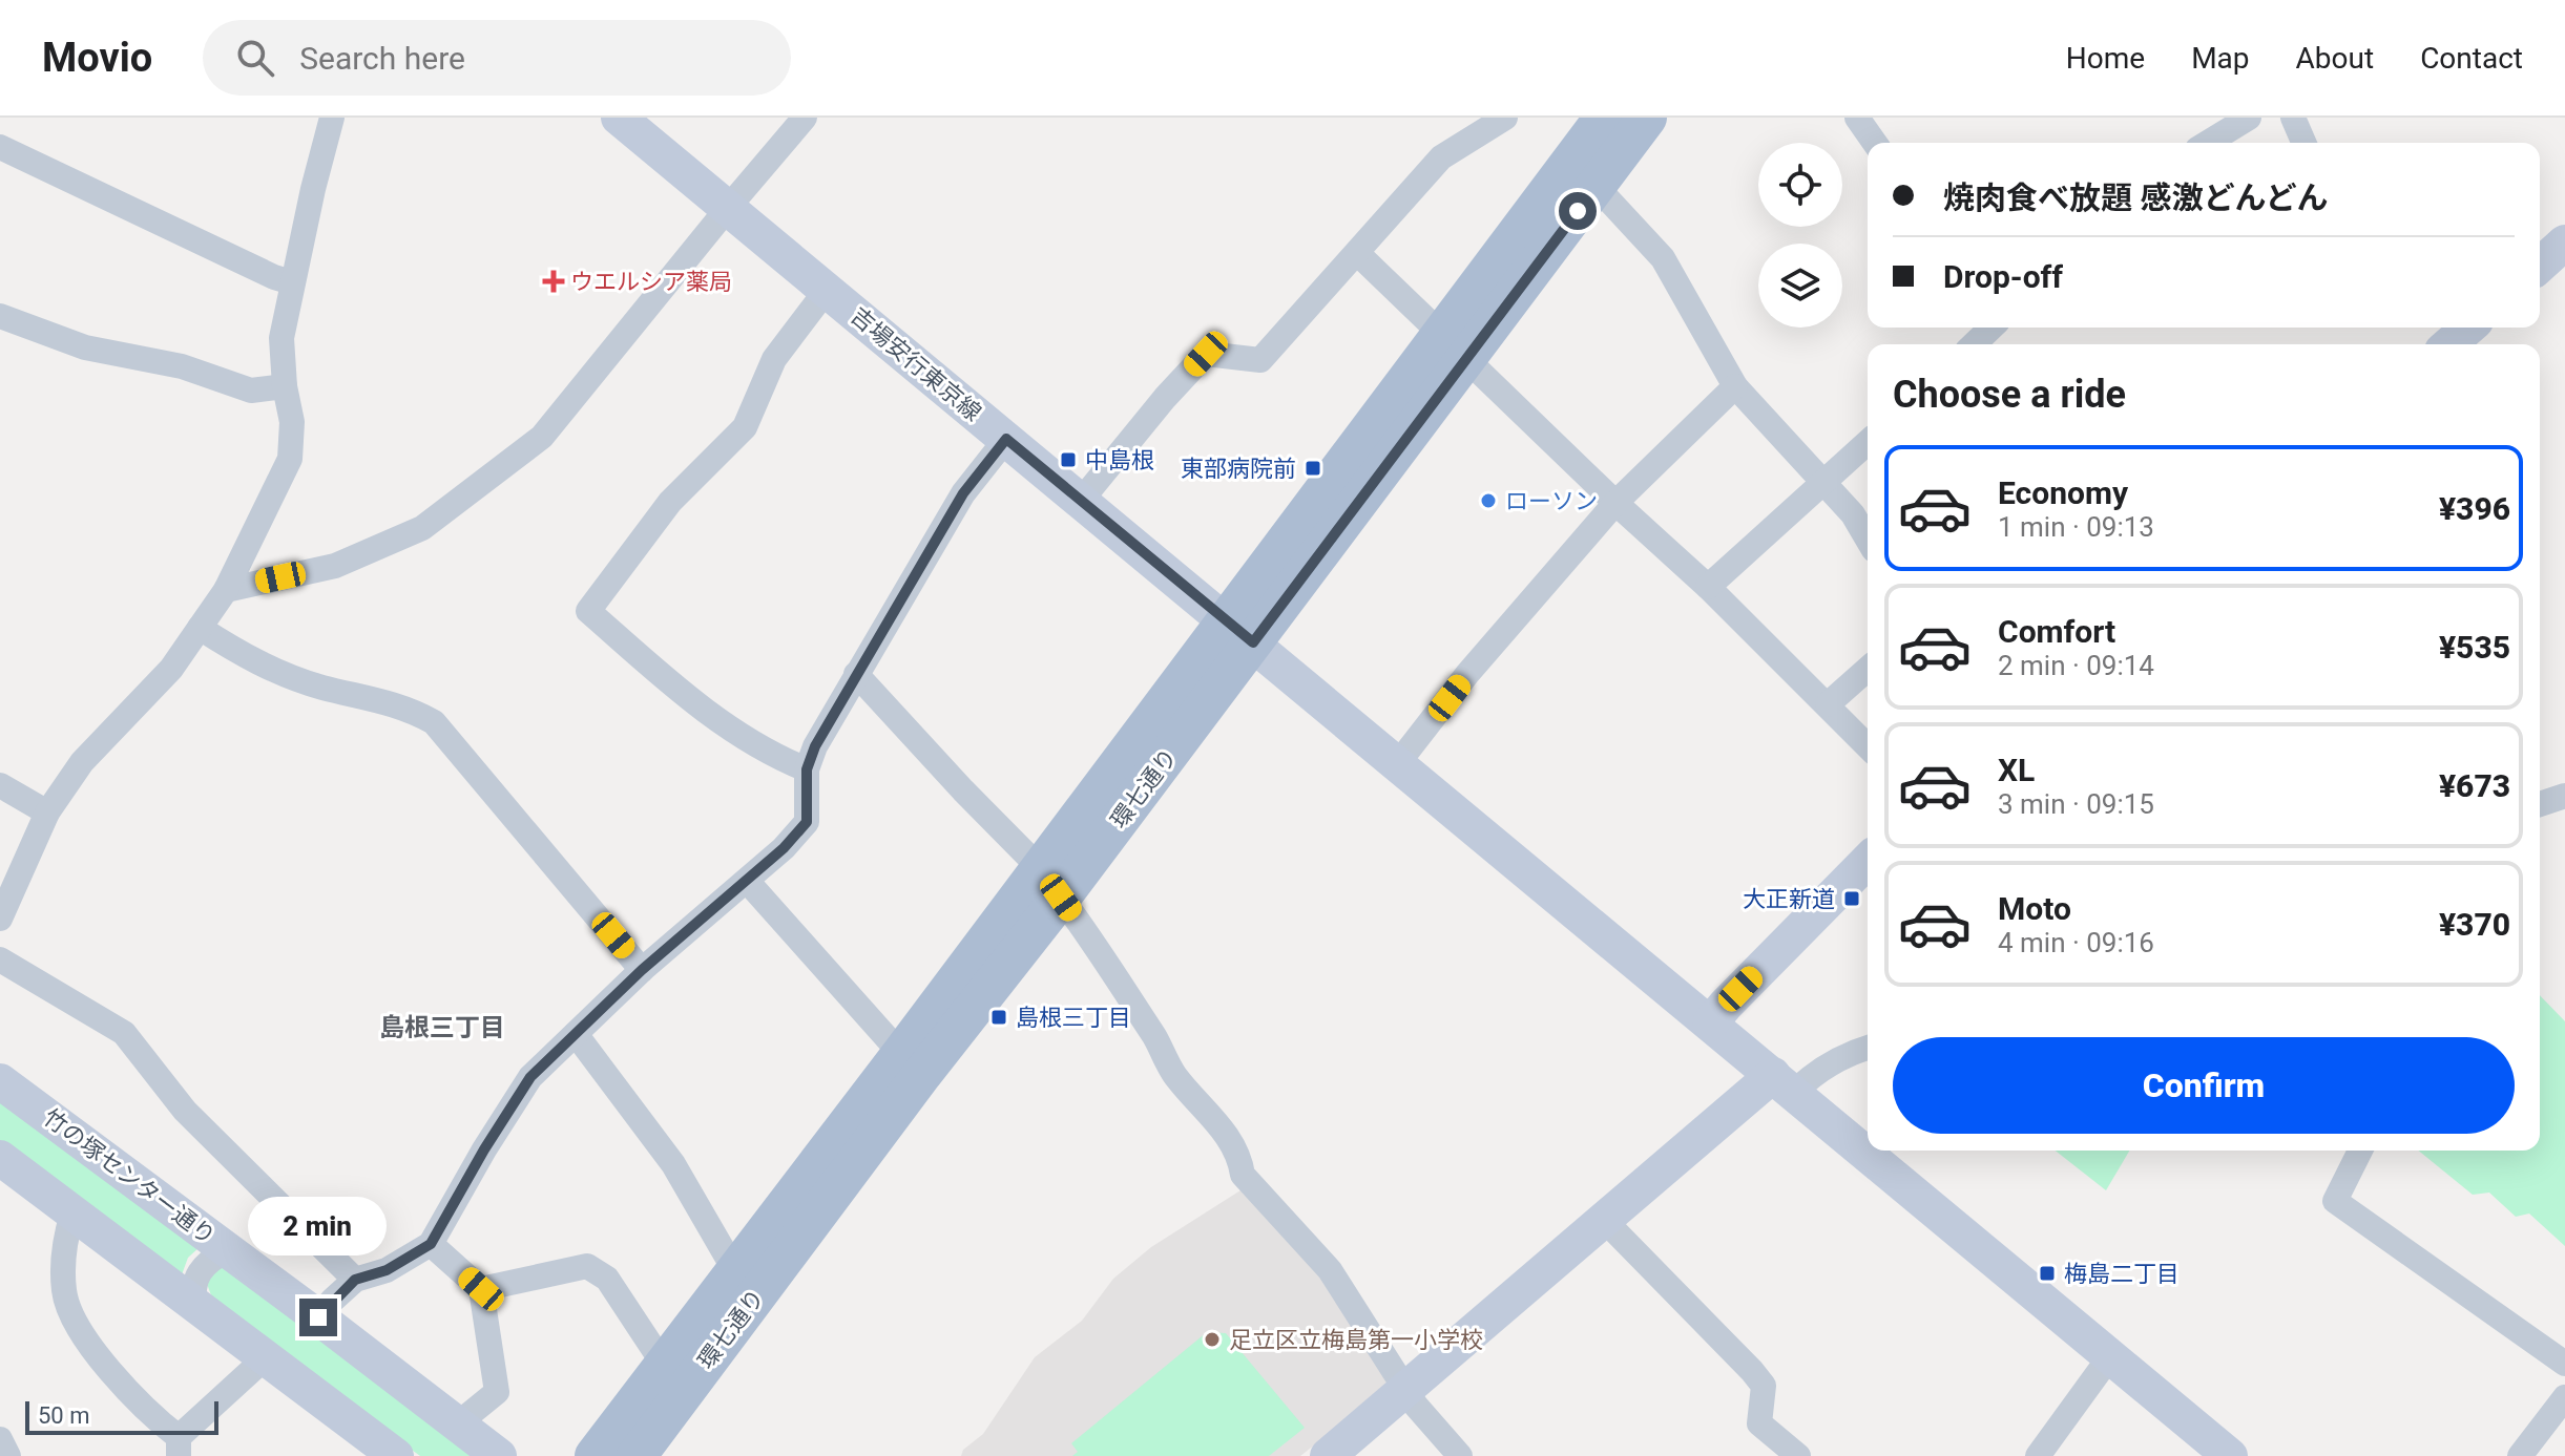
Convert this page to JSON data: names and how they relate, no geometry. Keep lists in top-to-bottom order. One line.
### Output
{"streets":{"main road":["環七通り"],"street":["吉場安行東京線","竹の塚センター通り"]},"crossings":[["吉場安行東京線","環七通り"]],"districts":["島根三丁目"],"places":{"health":["ウエルシア薬局"],"transit":["中島根","東部病院前","大正新道","島根三丁目","梅島二丁目"],"other":["ローソン","足立区立梅島第一小学校"]},"scale_bar":"50 m","page":{"header":"Movio","search":"Search here","nav":["Home","Map","About","Contact"],"banner":["焼肉食べ放題 感激どんどん","Drop-off"],"heading":"Choose a ride","list":[{"name":"Economy","note":"1 min · 09:13","value":"¥396"},{"name":"Comfort","note":"2 min · 09:14","value":"¥535"},{"name":"XL","note":"3 min · 09:15","value":"¥673"},{"name":"Moto","note":"4 min · 09:16","value":"¥370"}],"buttons":"Confirm","bubble":"2 min","scale":"50 m"}}
